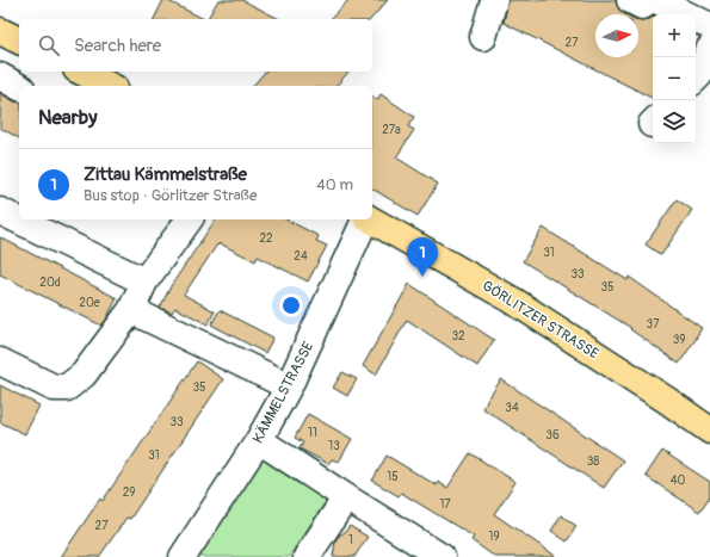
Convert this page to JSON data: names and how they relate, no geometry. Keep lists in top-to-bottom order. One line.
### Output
{"streets":{"main road":["GÖRLITZER STRASSE"],"street":["KÄMMELSTRASSE"]},"house_numbers":["27","27a","22","31","24","33","20d","35","20e","37","32","39","35","34","33","11","36","13","31","38","15","40","29","17","27","19","1"],"north":"right","page":{"map_buttons":["+","−"],"search":"Search here","heading":"Nearby","list":[{"mark":"1","name":"Zittau Kämmelstraße","note":"Bus stop · Görlitzer Straße","value":"40 m"}],"pins":"1"}}
